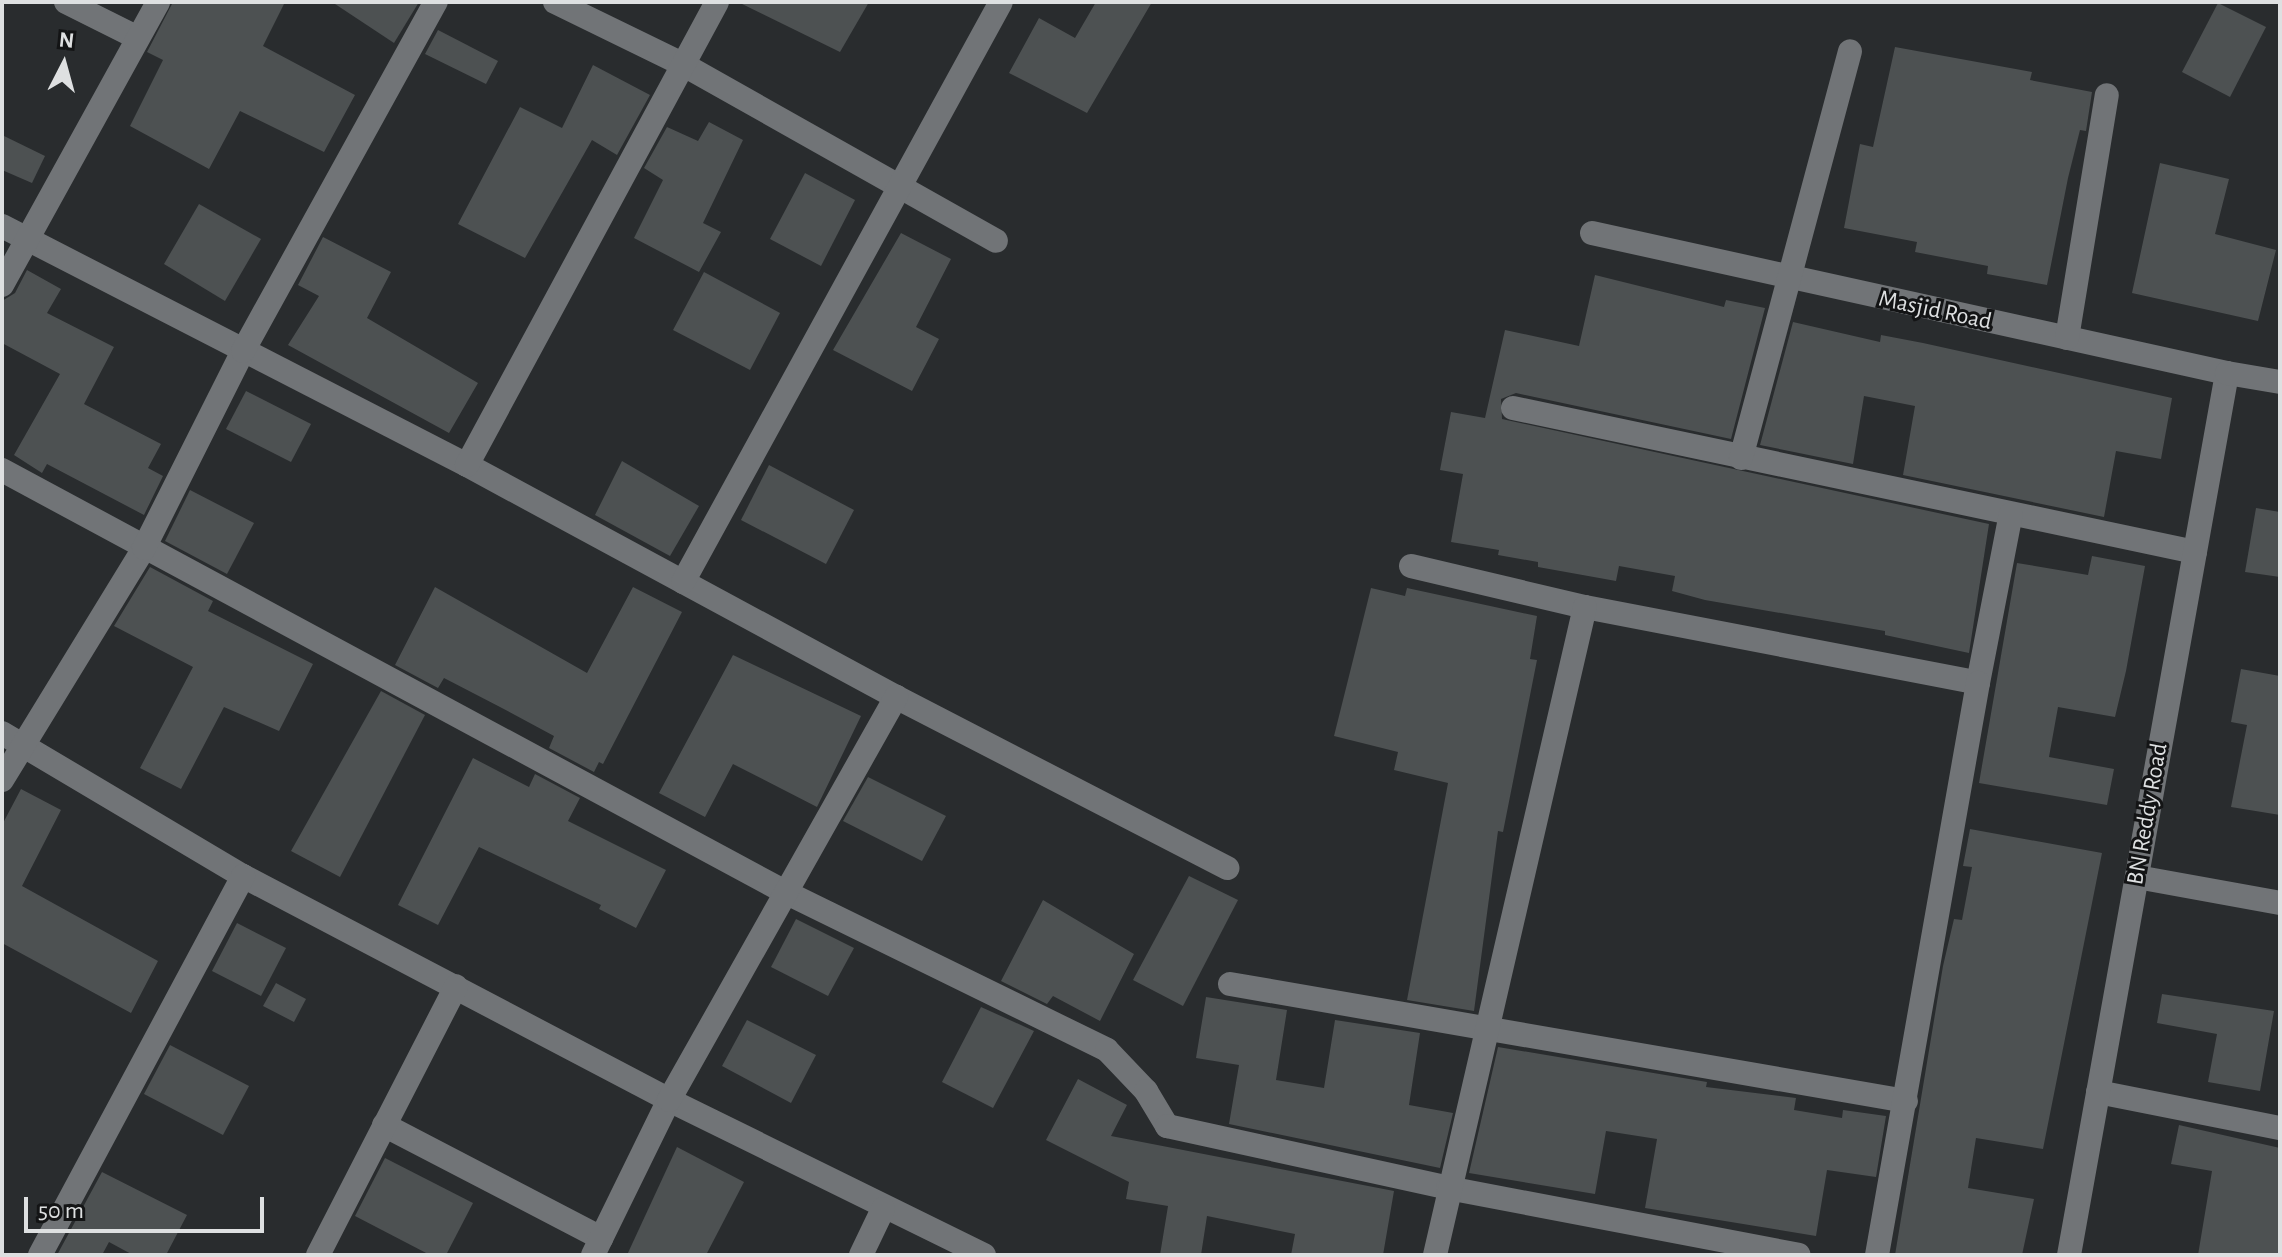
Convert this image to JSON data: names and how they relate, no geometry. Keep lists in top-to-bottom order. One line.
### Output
{"streets":{"street":["Masjid Road","BN Reddy Road"]},"crossings":[["Masjid Road","BN Reddy Road"]],"scale_bar":"50 m","north":"top"}
